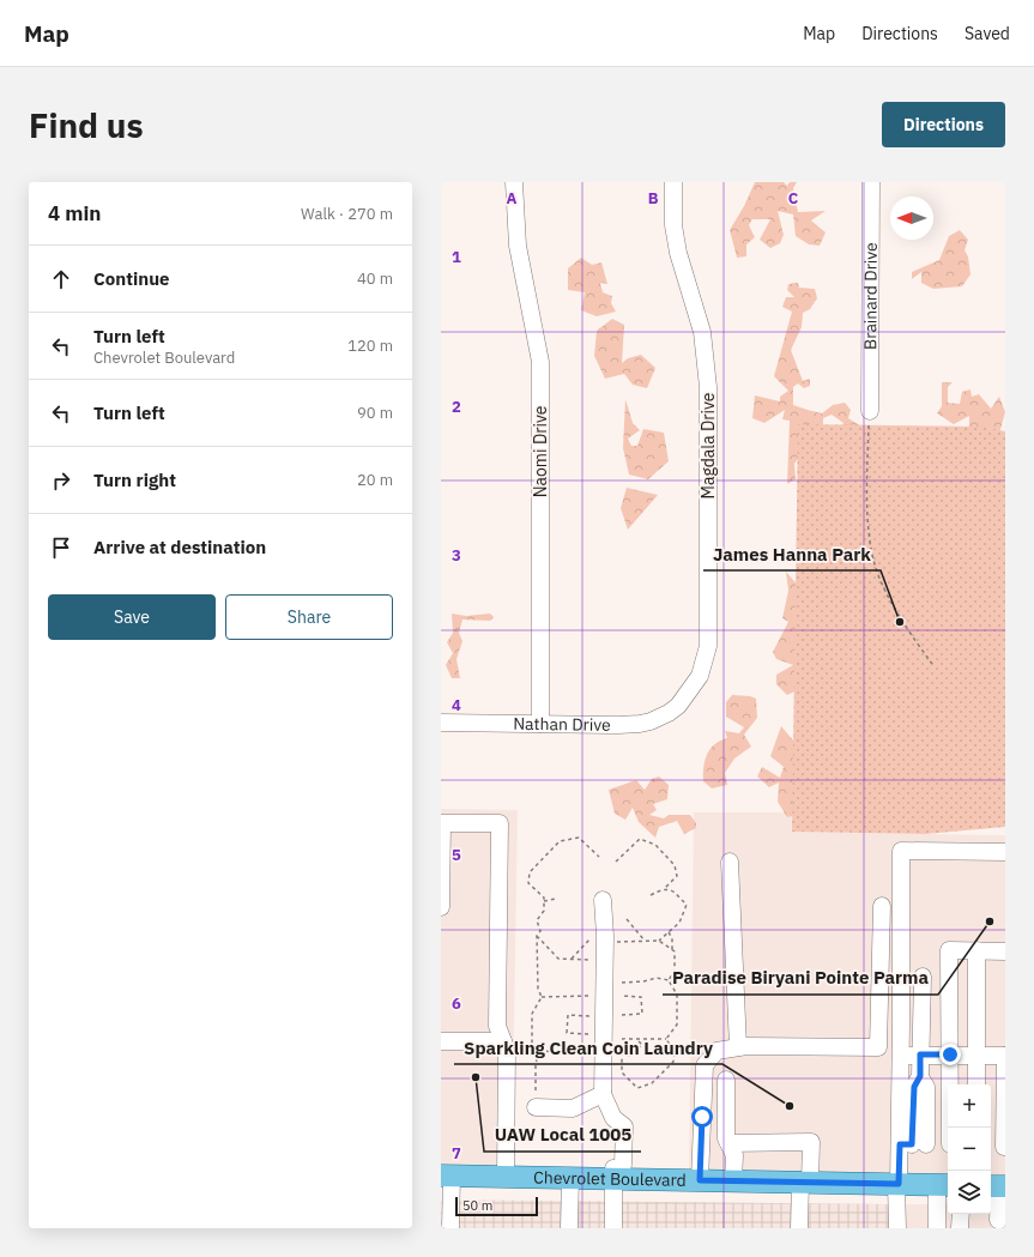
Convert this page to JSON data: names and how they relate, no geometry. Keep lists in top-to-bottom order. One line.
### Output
{"streets":{"main road":["Chevrolet Boulevard"],"street":["Brainard Drive","Magdala Drive","Naomi Drive","Nathan Drive"]},"crossings":[["Magdala Drive","Nathan Drive"],["Naomi Drive","Nathan Drive"]],"places":["James Hanna Park","Paradise Biryani Pointe Parma","UAW Local 1005","Sparkling Clean Coin Laundry"],"scale_bar":"50 m","north":"left","page":{"header":"Map","nav":["Map","Directions","Saved"],"buttons":["Directions",["Save","Share"]],"title":"Find us","heading":["4 min","Walk · 270 m"],"list":[["Continue","40 m"],["Turn left","Chevrolet Boulevard","120 m"],["Turn left","90 m"],["Turn right","20 m"],"Arrive at destination"],"map_buttons":["+","−"],"scale":"50 m"},"grid":{"columns":["A","B","C"],"rows":["1","2","3","4","5","6","7"]}}
